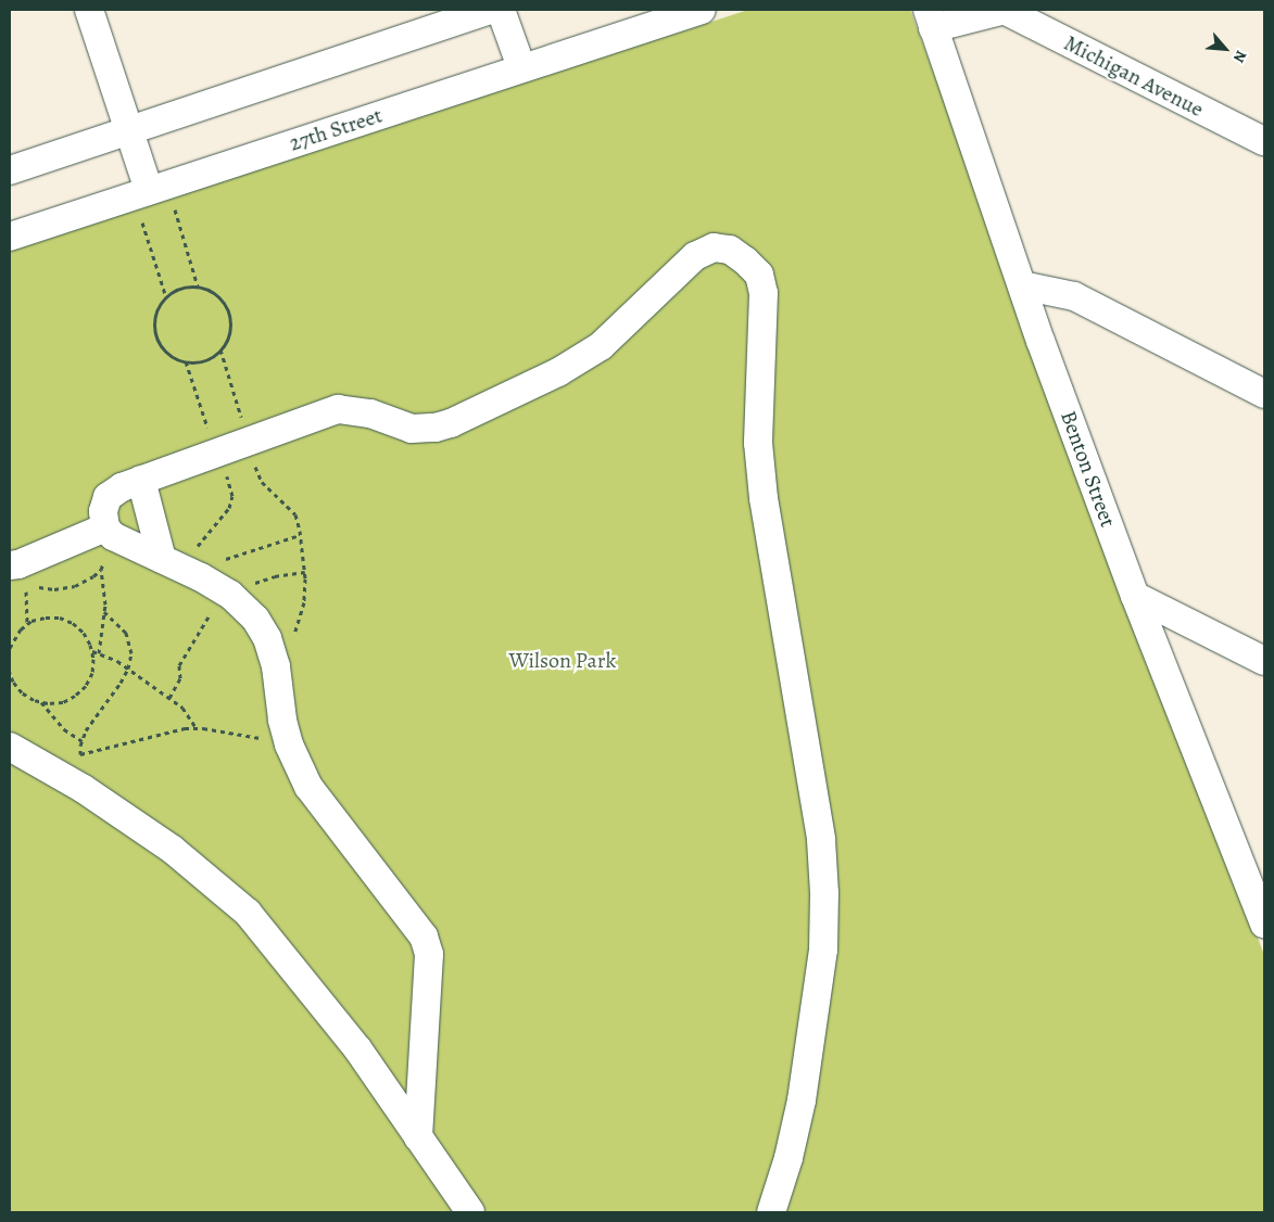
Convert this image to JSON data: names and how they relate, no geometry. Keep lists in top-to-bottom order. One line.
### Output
{"streets":{"street":["Michigan Avenue","27th Street","Benton Street"]},"parks":["Wilson Park"],"north":"bottom right"}
